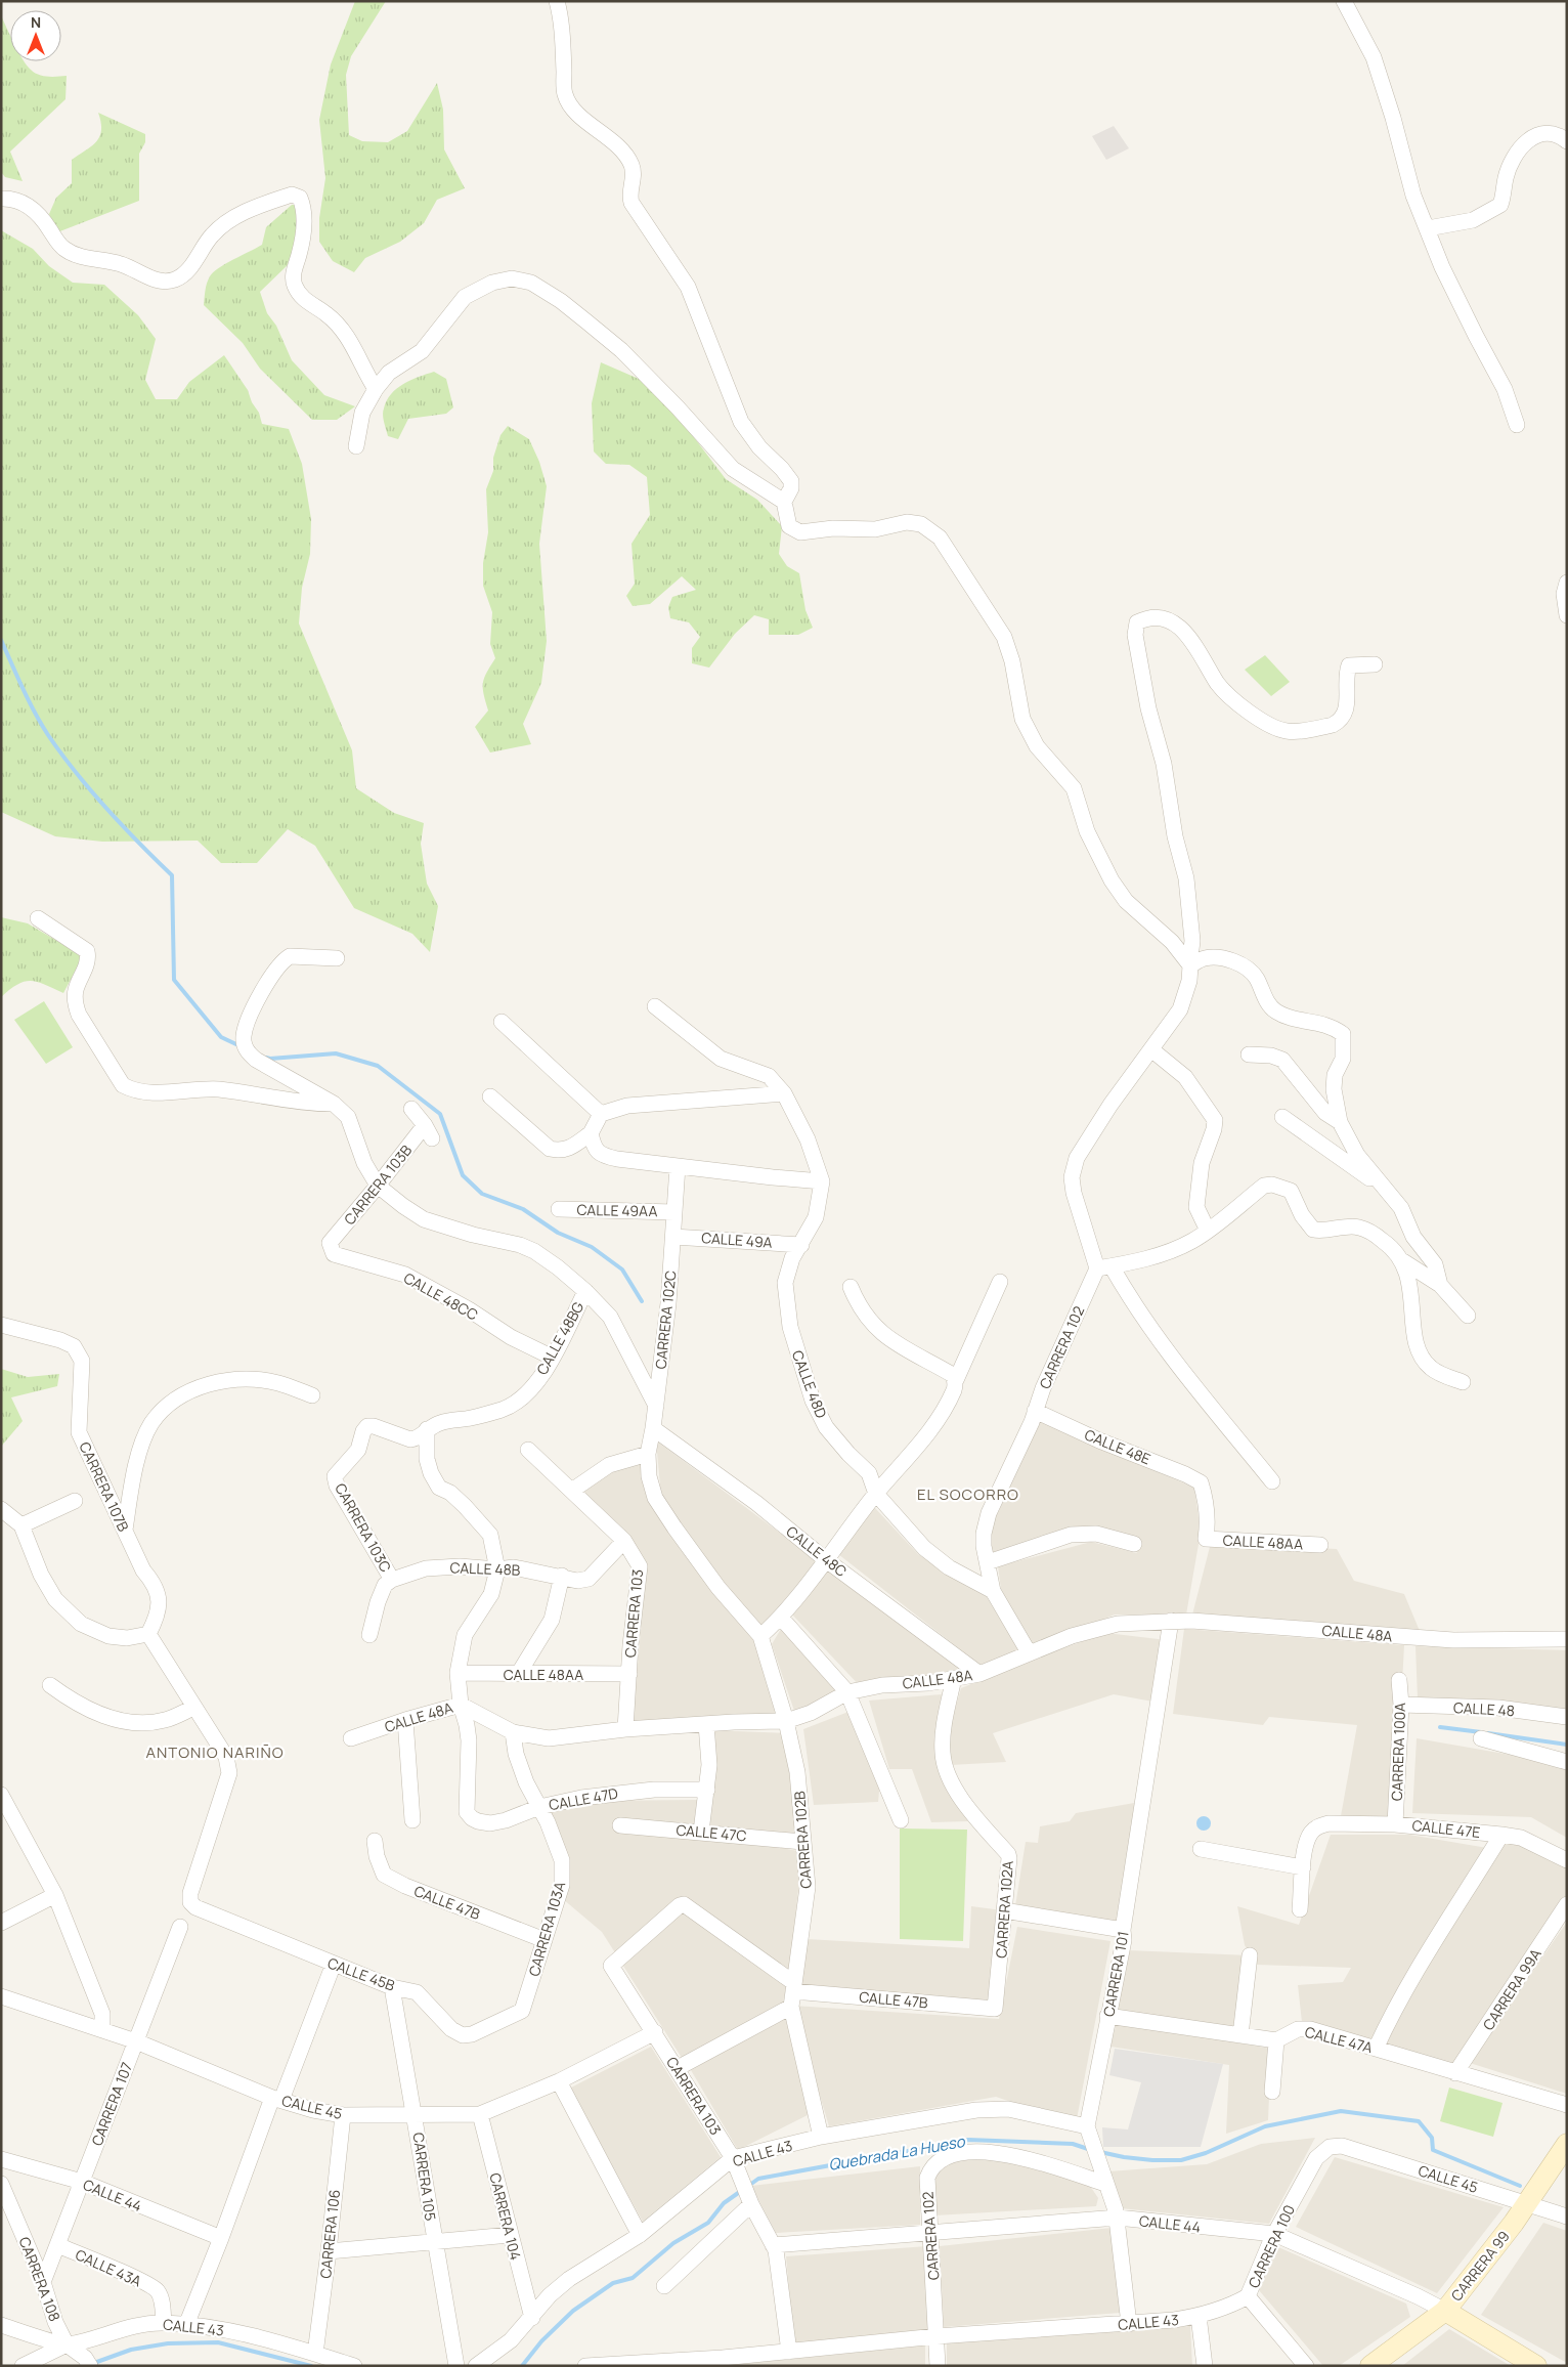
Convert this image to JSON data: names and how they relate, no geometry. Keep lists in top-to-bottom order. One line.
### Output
{"streets":{"street":["CARRERA 103B","CALLE 49AA","CALLE 49A","CALLE 48CC","CARRERA 102C","CALLE 48BG","CARRERA 102","CALLE 48D","CALLE 48E","CARRERA 107B","CARRERA 103C","CALLE 48AA","CALLE 48C","CALLE 48B","CARRERA 103","CALLE 48A","CALLE 48","CARRERA 100A","CALLE 47D","CALLE 47E","CALLE 47C","CARRERA 102B","CALLE 47B","CARRERA 102A","CARRERA 103A","CALLE 45B","CARRERA 101","CARRERA 99A","CALLE 47A","CARRERA 107","CALLE 45","CALLE 43","CARRERA 105","CALLE 44","CARRERA 104","CARRERA 106","CARRERA 100","CARRERA 99","CALLE 43A","CARRERA 108"]},"crossings":[["CARRERA 103B","CALLE 48CC"],["CALLE 49AA","CARRERA 102C"],["CALLE 49A","CARRERA 102C"],["CALLE 49A","CALLE 48D"],["CALLE 48CC","CALLE 48BG"],["CARRERA 102C","CALLE 48C"],["CARRERA 102C","CARRERA 102B"],["CALLE 48BG","CARRERA 103C"],["CARRERA 102","CALLE 48D"],["CARRERA 102","CALLE 48E"],["CARRERA 102","CALLE 48A"],["CARRERA 102","CARRERA 101"],["CARRERA 102","CALLE 43"],["CARRERA 102","CALLE 44"],["CALLE 48E","CALLE 48AA"],["CARRERA 103C","CALLE 48B"],["CALLE 48AA","CARRERA 103"],["CALLE 48C","CALLE 48A"],["CALLE 48C","CARRERA 102B"],["CALLE 48B","CARRERA 103"],["CARRERA 103","CALLE 48A"],["CARRERA 103","CARRERA 102B"],["CARRERA 103","CALLE 47B"],["CARRERA 103","CALLE 45"],["CARRERA 103","CALLE 43"],["CARRERA 103","CALLE 44"],["CALLE 48A","CALLE 47D"],["CALLE 48A","CARRERA 102B"],["CALLE 48A","CARRERA 102A"],["CALLE 48A","CARRERA 103A"],["CALLE 48A","CARRERA 101"],["CALLE 48","CARRERA 100A"],["CARRERA 100A","CALLE 47E"],["CALLE 47D","CARRERA 103A"],["CALLE 47C","CARRERA 102B"],["CARRERA 102B","CALLE 47B"],["CARRERA 102B","CALLE 43"],["CALLE 47B","CARRERA 102A"],["CALLE 47B","CARRERA 103A"],["CARRERA 103A","CALLE 45B"],["CALLE 45B","CARRERA 105"],["CARRERA 101","CALLE 43"],["CARRERA 101","CALLE 44"],["CARRERA 99A","CALLE 47A"],["CARRERA 107","CALLE 45"],["CARRERA 107","CALLE 44"],["CARRERA 107","CALLE 43A"],["CARRERA 107","CARRERA 108"],["CALLE 45","CARRERA 105"],["CALLE 45","CARRERA 104"],["CALLE 45","CARRERA 106"],["CALLE 45","CARRERA 100"],["CALLE 45","CARRERA 99"],["CALLE 43","CARRERA 104"],["CALLE 43","CARRERA 106"],["CALLE 43","CARRERA 100"],["CALLE 43","CALLE 43A"],["CALLE 43","CARRERA 108"],["CALLE 44","CARRERA 100"],["CALLE 44","CARRERA 99"]],"districts":["EL SOCORRO","ANTONIO NARIÑO"],"water":["Quebrada La Hueso"],"north":"top"}
